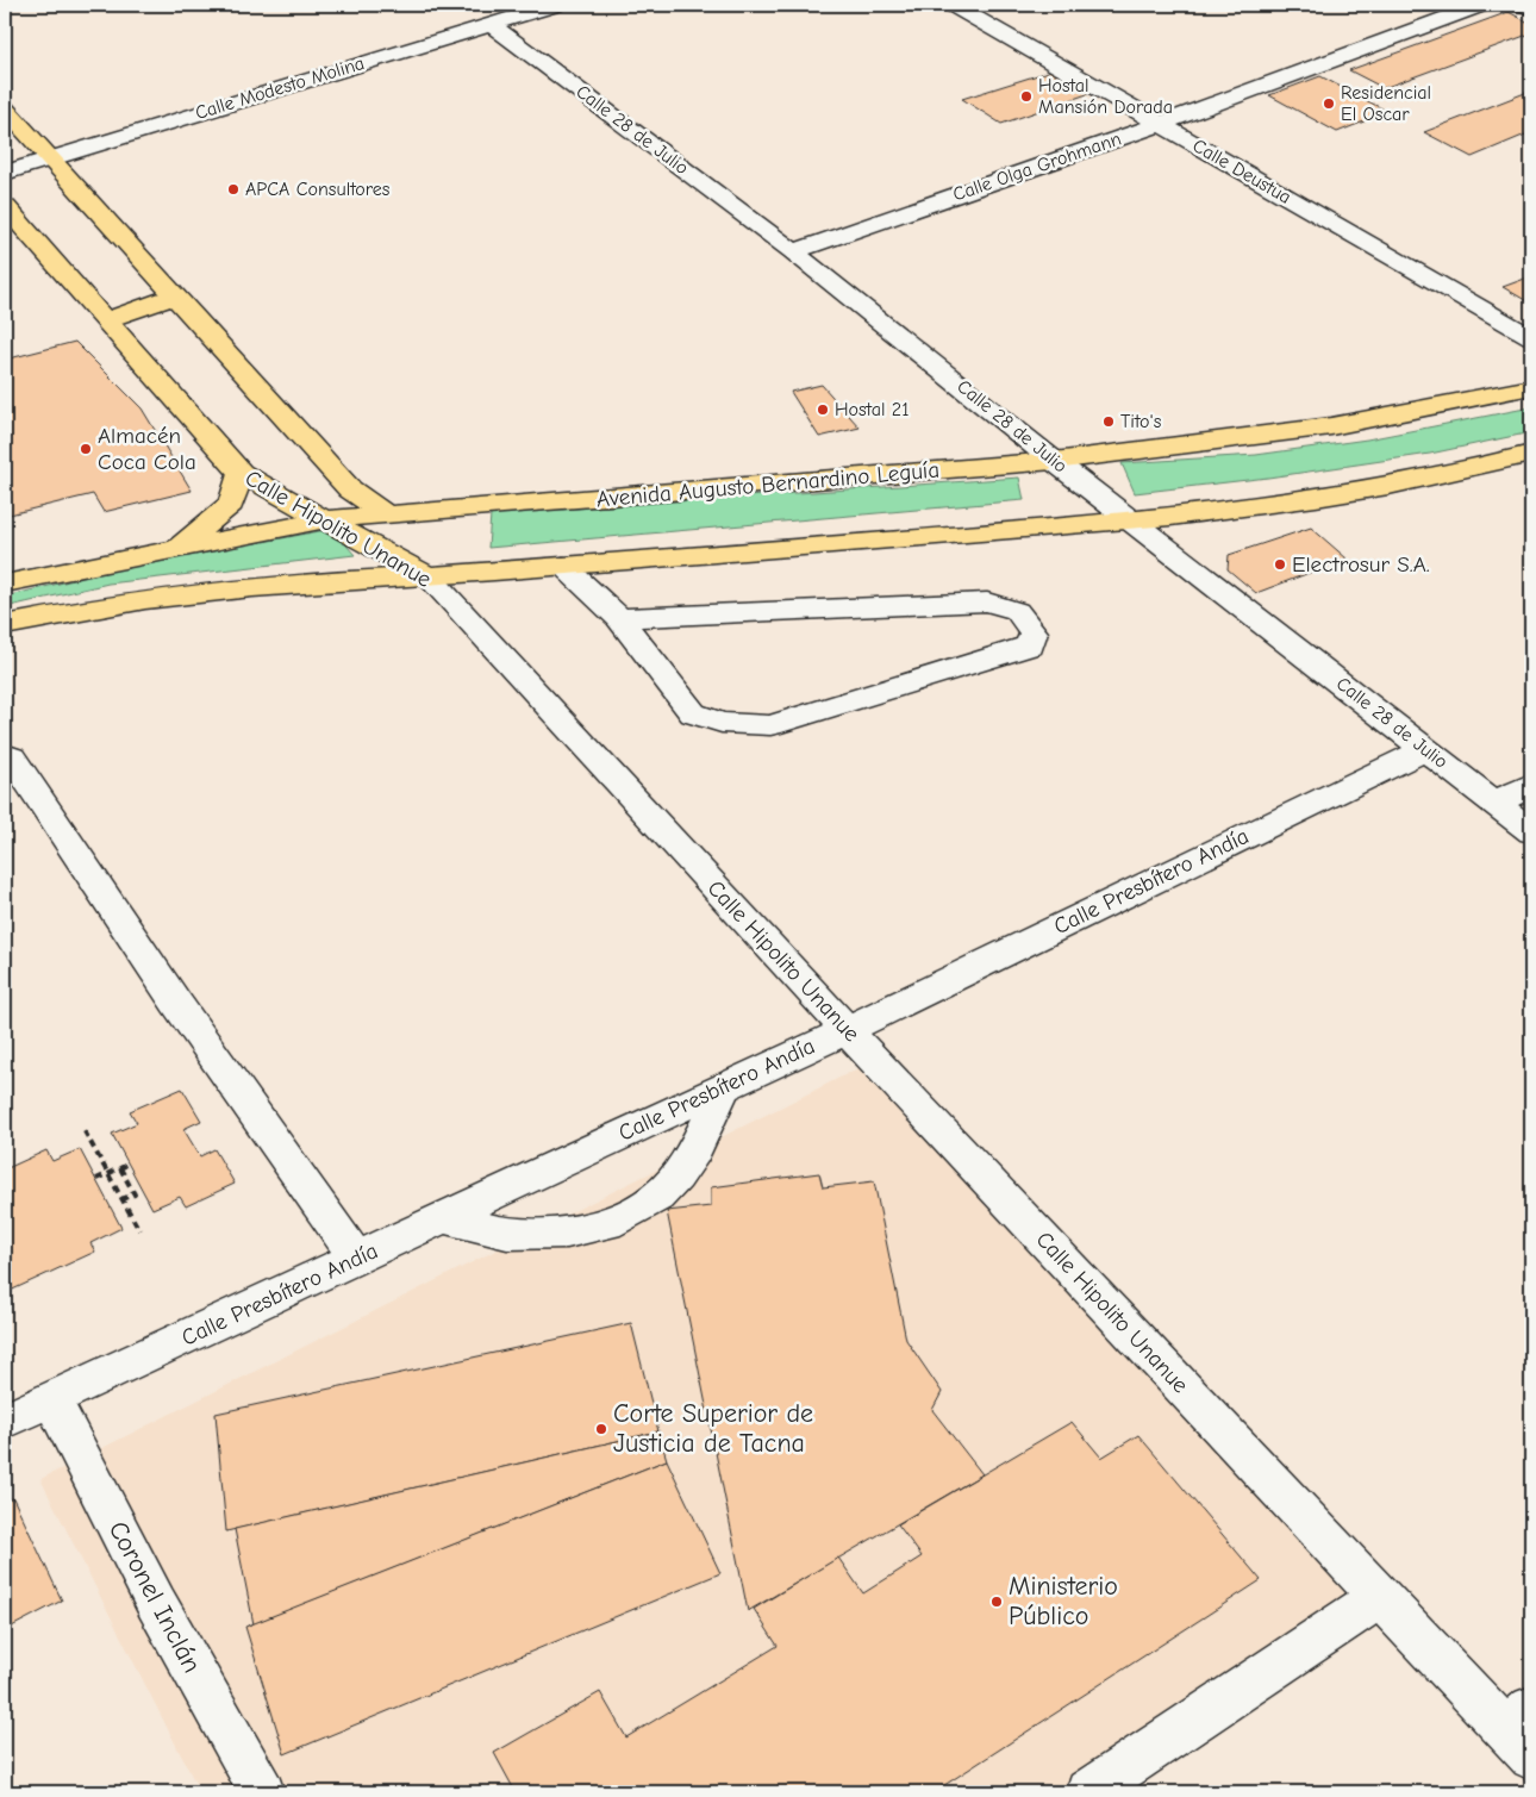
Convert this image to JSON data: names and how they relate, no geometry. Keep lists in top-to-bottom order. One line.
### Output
{"streets":{"main road":["Avenida Augusto Bernardino Leguía","Calle Hipolito Unanue"],"street":["Calle Modesto Molina","Calle 28 de Julio","Calle Olga Grohmann","Calle Deustua","Calle Presbítero Andía","Coronel Inclán"]},"crossings":[["Calle Modesto Molina","Calle 28 de Julio"],["Calle Modesto Molina","Calle Hipolito Unanue"],["Calle 28 de Julio","Calle Olga Grohmann"],["Calle 28 de Julio","Avenida Augusto Bernardino Leguía"],["Calle 28 de Julio","Calle Presbítero Andía"],["Calle Olga Grohmann","Calle Deustua"],["Avenida Augusto Bernardino Leguía","Calle Hipolito Unanue"],["Calle Hipolito Unanue","Calle Presbítero Andía"],["Calle Presbítero Andía","Coronel Inclán"]],"places":["Hostal Mansión Dorada","Residencial El Oscar","APCA Consultores","Hostal 21","Tito's","Almacén Coca Cola","Electrosur S.A.","Corte Superior de Justicia de Tacna","Ministerio Público"]}
